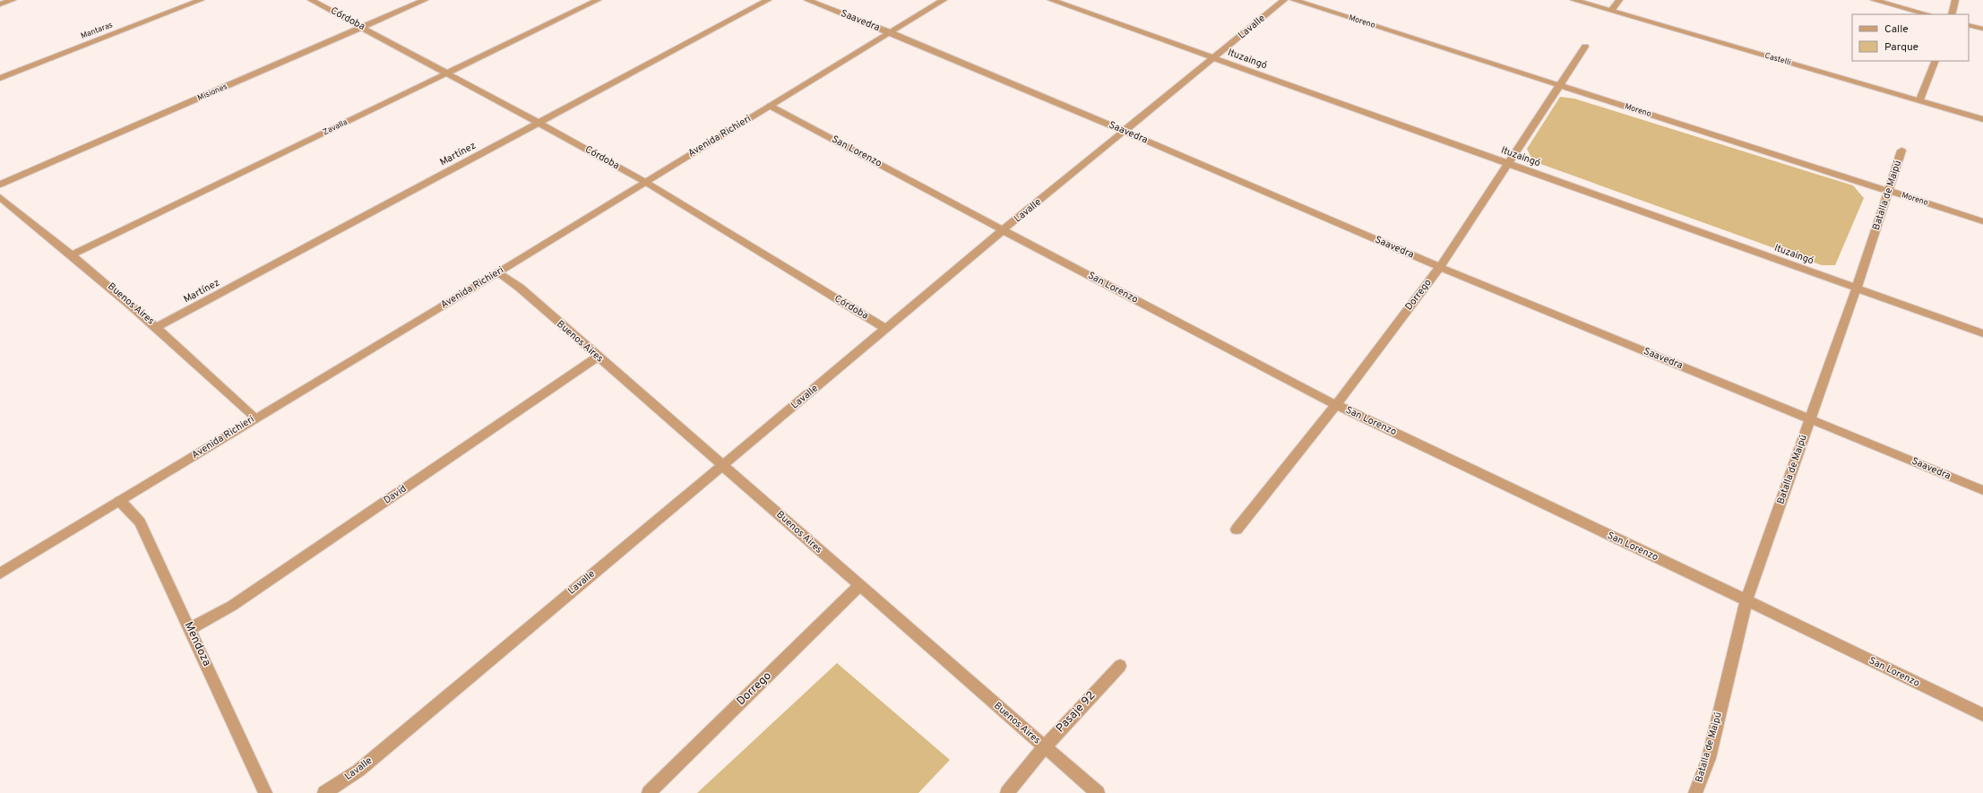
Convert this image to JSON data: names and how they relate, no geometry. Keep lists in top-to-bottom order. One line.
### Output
{"streets":{"street":["Córdoba","Saavedra","Moreno","Lavalle","Mantaras","Ituzaingó","Castelli","Misiones","Zavalla","Avenida Richieri","San Lorenzo","Martínez","Batalla de Maipú","Dorrego","Buenos Aires","David","Mendoza","Pasaje 92"]},"crossings":[["Córdoba","Lavalle"],["Córdoba","Misiones"],["Córdoba","Zavalla"],["Córdoba","Avenida Richieri"],["Córdoba","Martínez"],["Saavedra","Lavalle"],["Saavedra","Avenida Richieri"],["Saavedra","Batalla de Maipú"],["Saavedra","Dorrego"],["Moreno","Batalla de Maipú"],["Moreno","Dorrego"],["Lavalle","Ituzaingó"],["Lavalle","San Lorenzo"],["Lavalle","Buenos Aires"],["Ituzaingó","Batalla de Maipú"],["Ituzaingó","Dorrego"],["Zavalla","Buenos Aires"],["Avenida Richieri","San Lorenzo"],["Avenida Richieri","Buenos Aires"],["Avenida Richieri","Mendoza"],["San Lorenzo","Batalla de Maipú"],["San Lorenzo","Dorrego"],["Martínez","Buenos Aires"],["Dorrego","Buenos Aires"],["Buenos Aires","David"],["Buenos Aires","Pasaje 92"],["David","Mendoza"]],"legend":["Calle","Parque"]}
